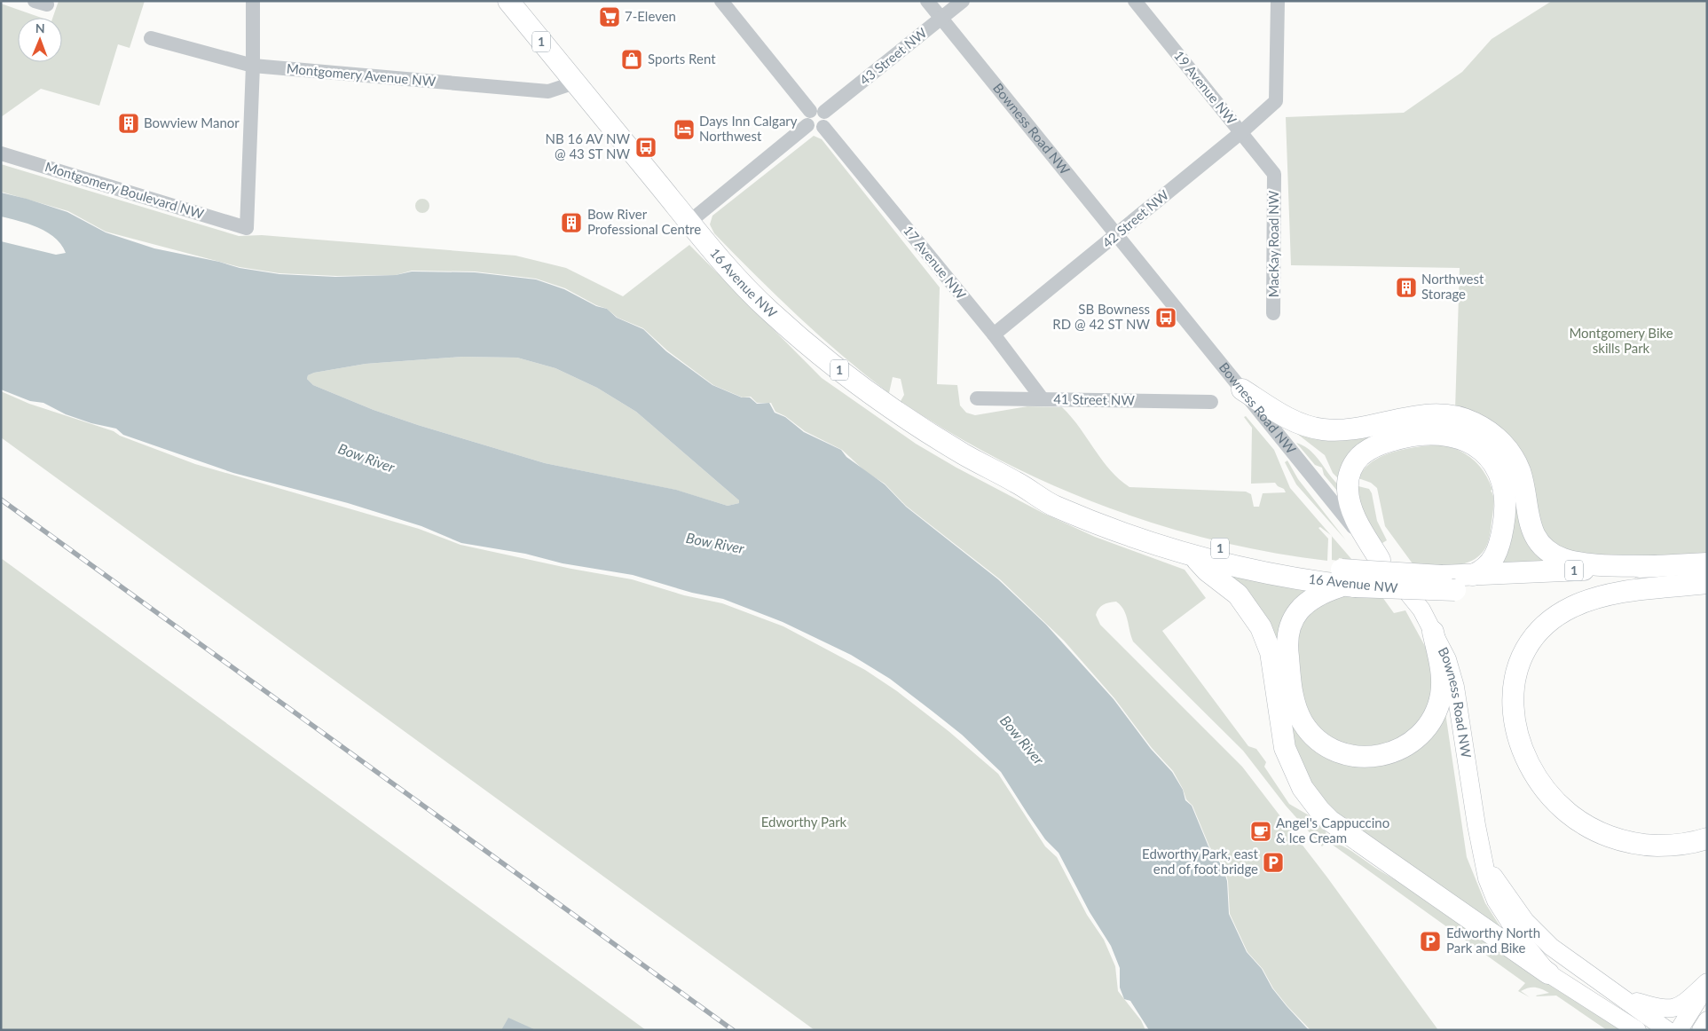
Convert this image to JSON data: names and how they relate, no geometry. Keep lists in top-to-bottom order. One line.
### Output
{"streets":{"highway":["1","16 Avenue NW"],"main road":["Bowness Road NW"],"street":["43 Street NW","Montgomery Avenue NW","19 Avenue NW","Montgomery Boulevard NW","42 Street NW","MacKay Road NW","17 Avenue NW","41 Street NW"]},"crossings":[["43 Street NW","Bowness Road NW"],["43 Street NW","17 Avenue NW"],["Montgomery Avenue NW","Montgomery Boulevard NW"],["Montgomery Avenue NW","16 Avenue NW"],["19 Avenue NW","42 Street NW"],["19 Avenue NW","MacKay Road NW"],["Bowness Road NW","42 Street NW"],["42 Street NW","17 Avenue NW"],["17 Avenue NW","41 Street NW"]],"water":["Bow River"],"parks":["Montgomery Bike skills Park","Edworthy Park"],"places":{"supermarket":["7-Eleven"],"shop":["Sports Rent"],"building":["Bowview Manor","Bow River Professional Centre","Northwest Storage"],"hotel":["Days Inn Calgary Northwest"],"bus stop":["NB 16 AV NW @ 43 ST NW","SB Bowness RD @ 42 ST NW"],"cafe":["Angel's Cappuccino & Ice Cream"],"parking":["Edworthy Park, east end of foot bridge","Edworthy North Park and Bike"]},"north":"top"}
